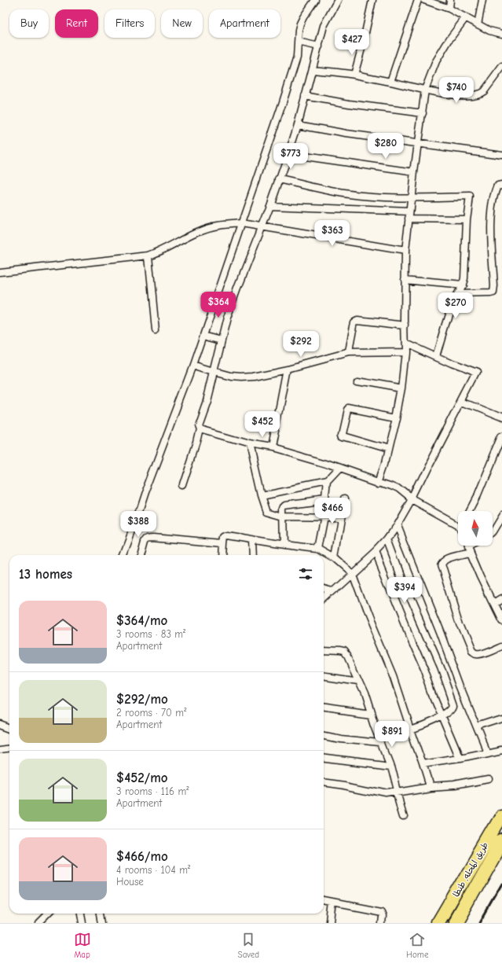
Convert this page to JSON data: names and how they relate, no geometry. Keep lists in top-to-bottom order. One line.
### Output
{"streets":{"highway":["طريق المحله, طنطا"]},"north":"top","page":{"chip":["Buy","Rent","Filters","New","Apartment"],"price":["$427","$740","$280","$773","$363","$364","$270","$292","$452","$466","$388","$394","$891"],"heading":"13 homes","list":[{"name":"$364/mo","note":"3 rooms · 83 m² · Apartment"},{"name":"$292/mo","note":"2 rooms · 70 m² · Apartment"},{"name":"$452/mo","note":"3 rooms · 116 m² · Apartment"},{"name":"$466/mo","note":"4 rooms · 104 m² · House"}],"tabs":["Map","Saved","Home"]}}
